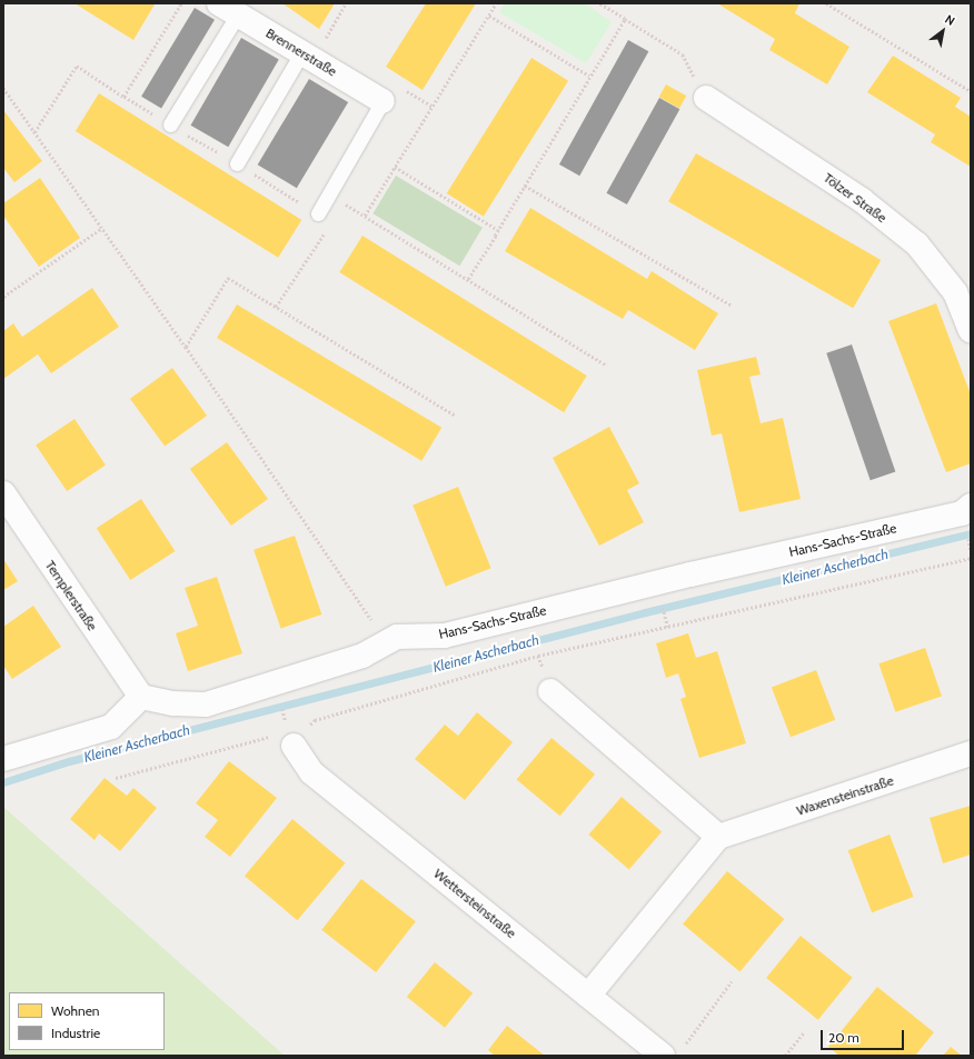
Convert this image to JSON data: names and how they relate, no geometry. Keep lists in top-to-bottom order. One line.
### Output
{"streets":{"street":["Brennerstraße","Tölzer Straße","Hans-Sachs-Straße","Templerstraße","Waxensteinstraße","Wettersteinstraße"]},"crossings":[["Hans-Sachs-Straße","Templerstraße"]],"water":["Kleiner Ascherbach"],"legend":["Wohnen","Industrie"],"scale_bar":"20 m","north":"top right"}
